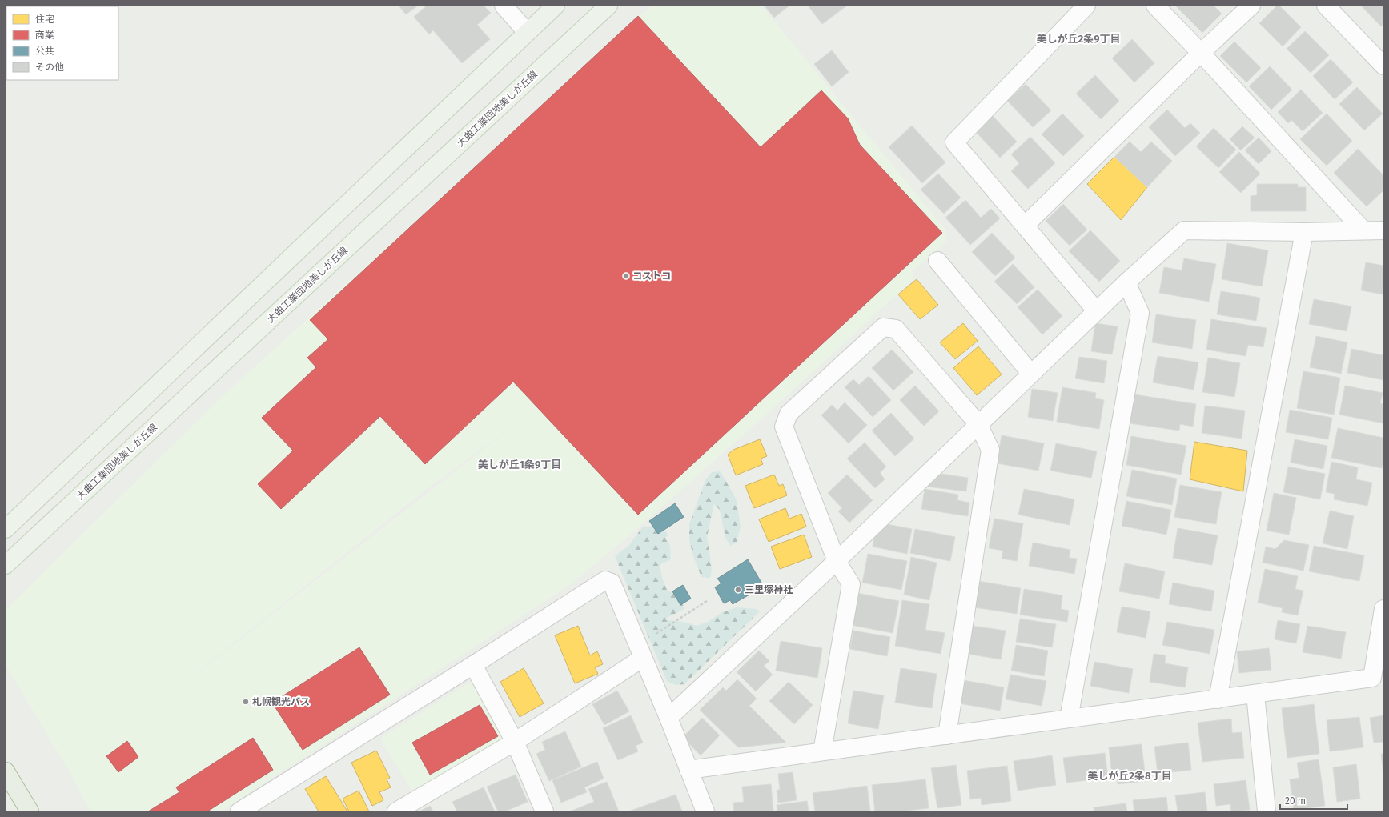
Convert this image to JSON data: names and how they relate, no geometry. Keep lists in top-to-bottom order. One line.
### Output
{"streets":{"main road":["大曲工業団地美しが丘線"]},"districts":["美しが丘2条9丁目","美しが丘1条9丁目","美しが丘2条8丁目"],"places":["コストコ","三里塚神社","札幌観光バス"],"legend":["住宅","商業","公共","その他"],"scale_bar":"20 m"}
